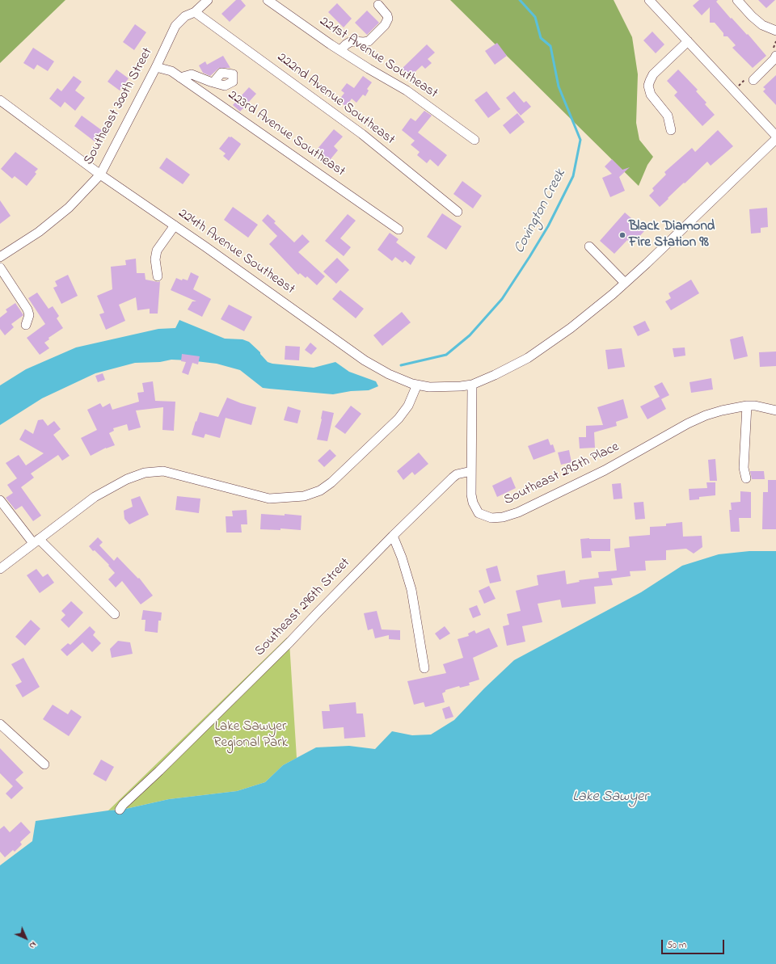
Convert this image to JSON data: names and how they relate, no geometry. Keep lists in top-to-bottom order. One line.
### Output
{"streets":{"street":["221st Avenue Southeast","222nd Avenue Southeast","Southeast 300th Street","223rd Avenue Southeast","224th Avenue Southeast","Southeast 295th Place","Southeast 296th Street"]},"crossings":[["222nd Avenue Southeast","Southeast 300th Street"],["Southeast 300th Street","223rd Avenue Southeast"],["Southeast 300th Street","224th Avenue Southeast"],["224th Avenue Southeast","Southeast 295th Place"],["Southeast 295th Place","Southeast 296th Street"]],"water":["Covington Creek","Lake Sawyer"],"parks":["Lake Sawyer Regional Park"],"places":["Black Diamond Fire Station 98"],"scale_bar":"50 m","north":"bottom right"}
